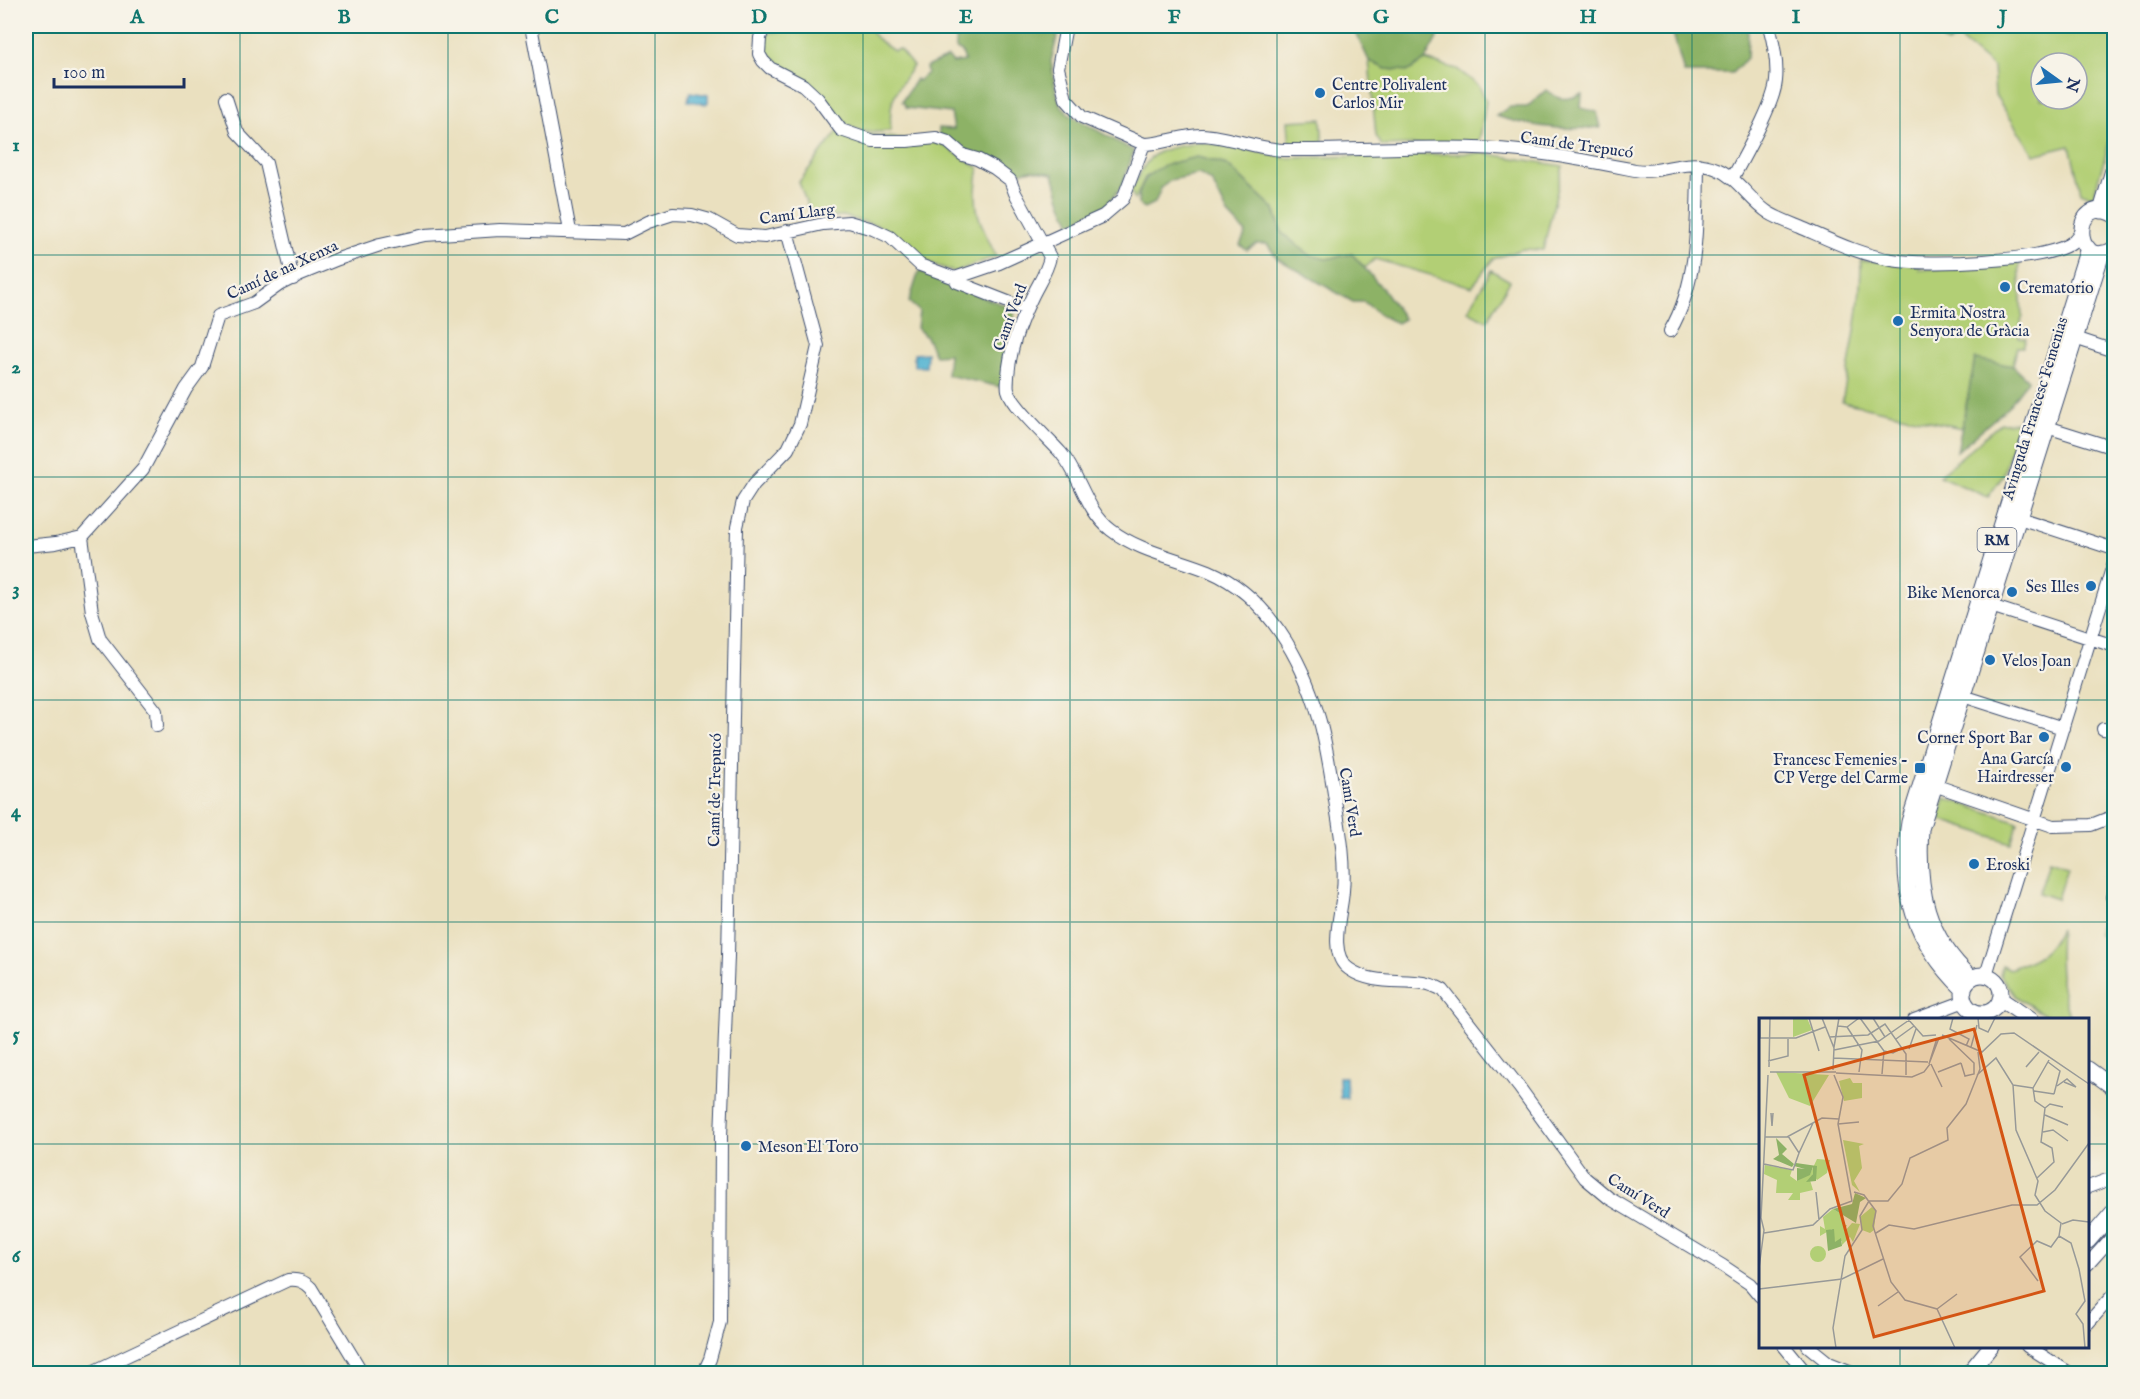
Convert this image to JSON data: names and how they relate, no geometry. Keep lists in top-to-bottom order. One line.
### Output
{"streets":{"main road":["Avinguda Francesc Femenias","RM"],"street":["Camí de Trepucó","Camí Llarg","Camí de na Xenxa","Camí Verd"]},"crossings":[["Camí de Trepucó","Camí Llarg"],["Camí Llarg","Camí de na Xenxa"],["Camí Llarg","Camí Verd"],["Avinguda Francesc Femenias","RM"]],"places":{"other":["Centre Polivalent Carlos Mir","Crematorio","Ermita Nostra Senyora de Gràcia","Ses Illes","Bike Menorca","Velos Joan","Corner Sport Bar","Ana García Hairdresser","Eroski","Meson El Toro"],"transit":["Francesc Femenies - CP Verge del Carme"]},"scale_bar":"100 m","north":"right","grid":{"columns":["A","B","C","D","E","F","G","H","I","J"],"rows":["1","2","3","4","5","6"]}}
